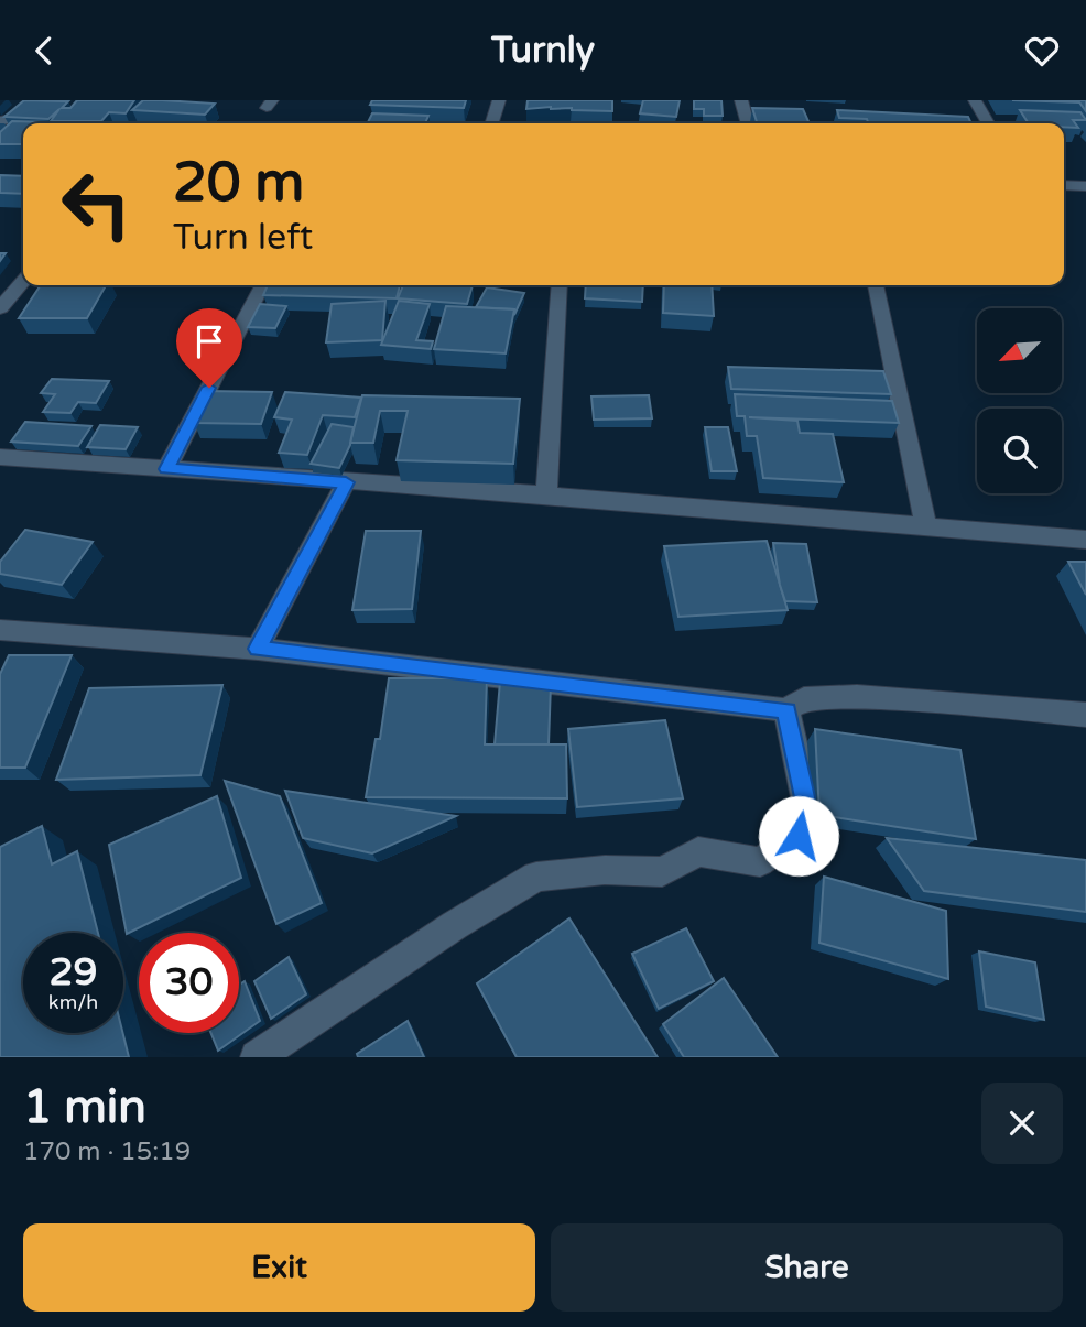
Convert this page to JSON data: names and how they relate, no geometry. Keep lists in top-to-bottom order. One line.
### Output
{"north":"bottom left","page":{"header":"Turnly","turn":["20 m","Turn left"],"speed":"29 km/h","limit":"30","heading":["1 min","170 m · 15:19"],"buttons":["Exit","Share"]}}
